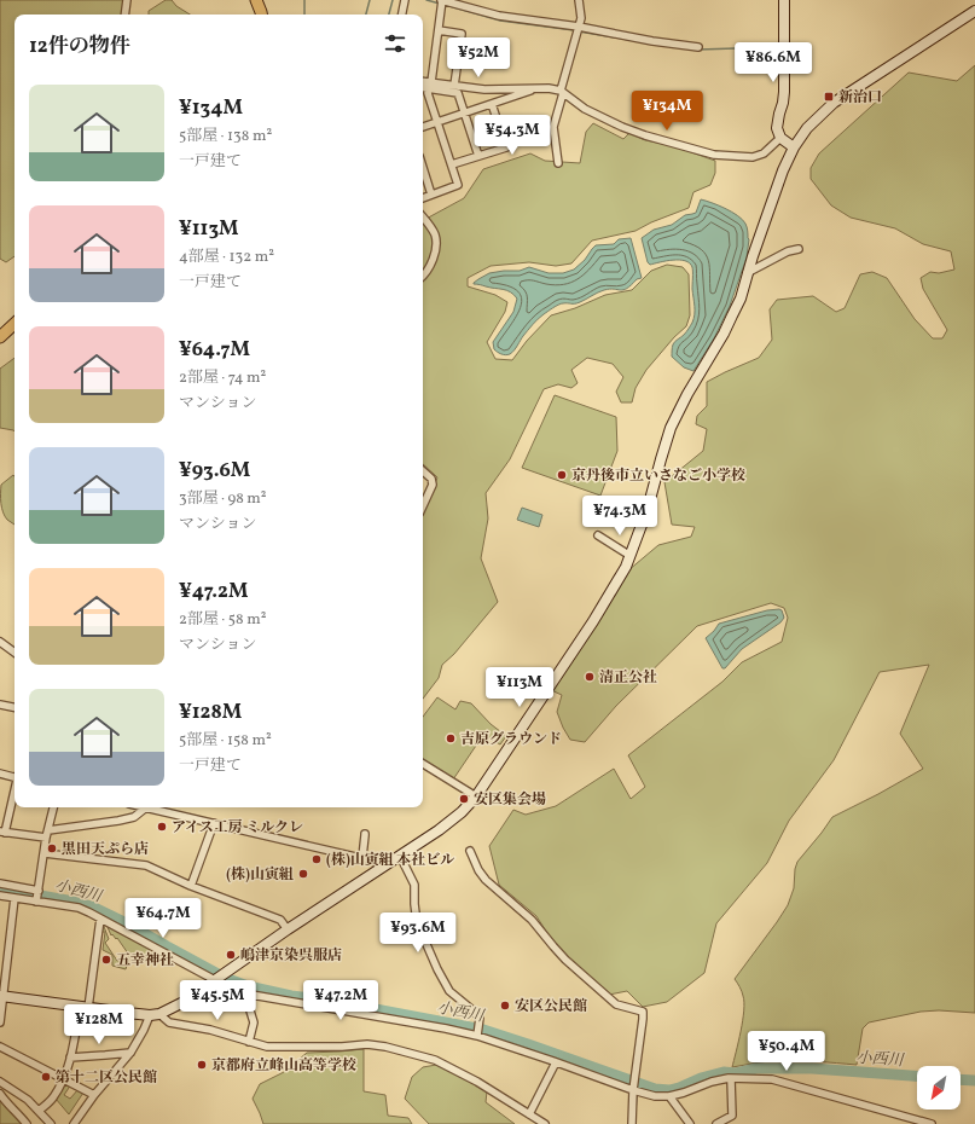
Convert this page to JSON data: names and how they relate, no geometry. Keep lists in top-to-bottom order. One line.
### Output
{"water":["小西川"],"places":{"transit":["新治口"],"other":["京丹後市立いさなご小学校","清正公社","吉原グラウンド","安区集会場","アイス工房 ミルクレ","黒田天ぷら店","(株)山寅組 本社ビル","(株)山寅組","嶋津京染呉服店","五幸神社","安区公民館","京都府立峰山高等学校","第十二区公民館"]},"north":"bottom left","page":{"heading":"12件の物件","price":["¥52M","¥86.6M","¥134M","¥54.3M","¥74.3M","¥113M","¥64.7M","¥93.6M","¥45.5M","¥47.2M","¥128M","¥50.4M"],"list":[{"name":"¥134M","note":"5部屋 · 138 m² · 一戸建て"},{"name":"¥113M","note":"4部屋 · 132 m² · 一戸建て"},{"name":"¥64.7M","note":"2部屋 · 74 m² · マンション"},{"name":"¥93.6M","note":"3部屋 · 98 m² · マンション"},{"name":"¥47.2M","note":"2部屋 · 58 m² · マンション"},{"name":"¥128M","note":"5部屋 · 158 m² · 一戸建て"}]}}
